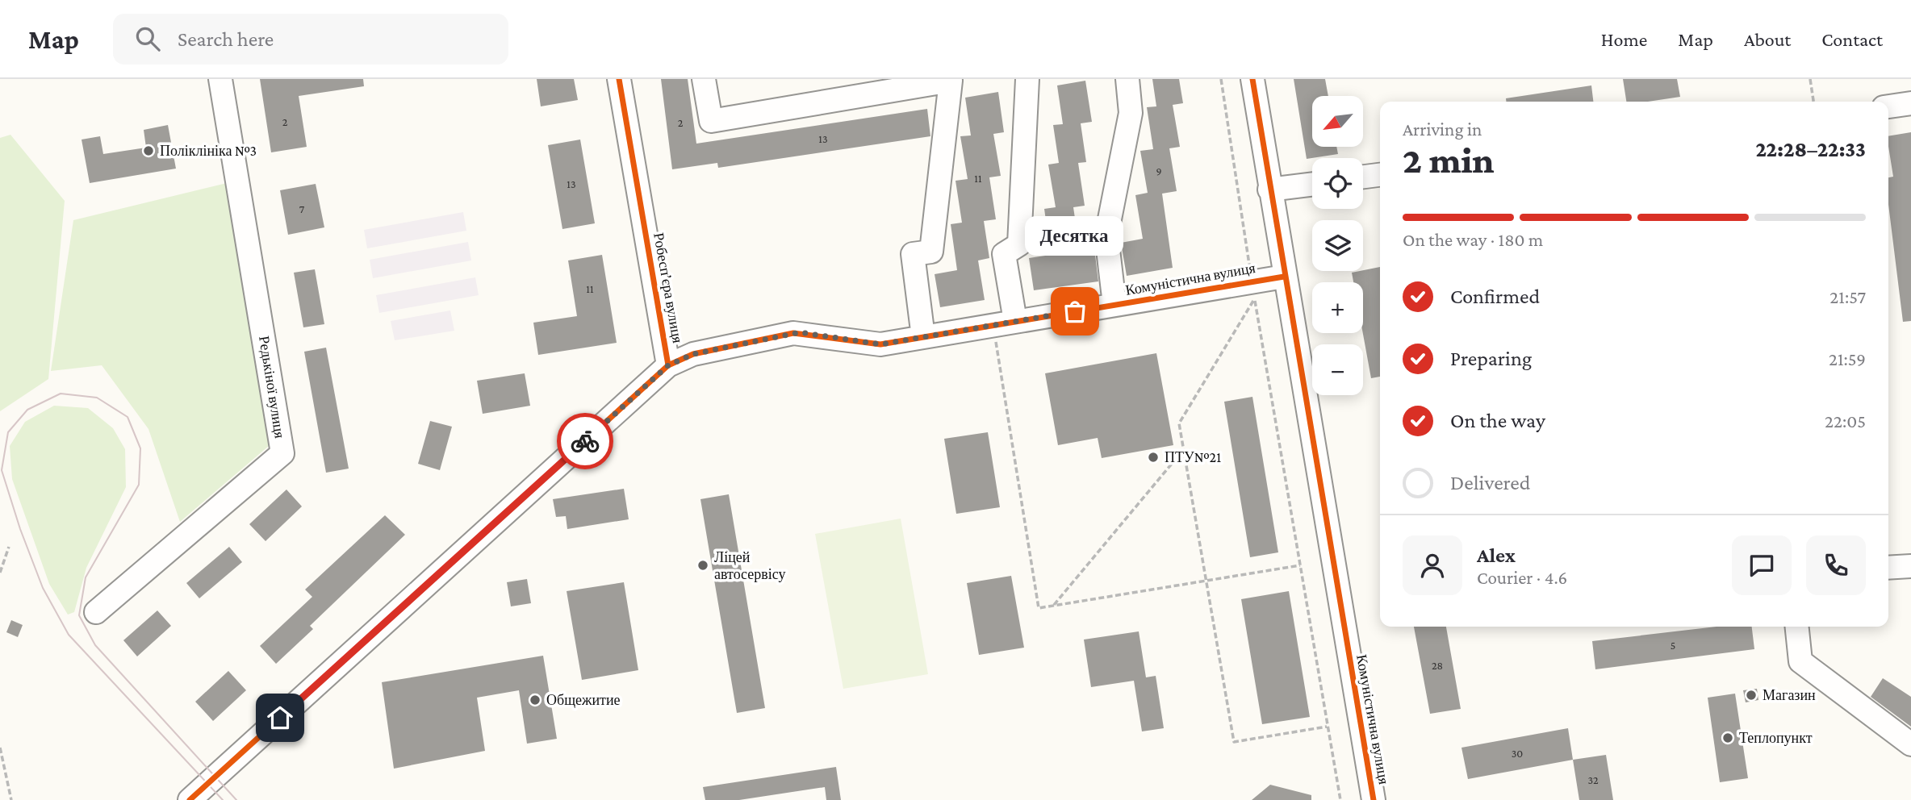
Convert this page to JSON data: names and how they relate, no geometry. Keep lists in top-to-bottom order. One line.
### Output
{"streets":{"street":["Комуністична вулиця","Робесп’єра вулиця","Редькіної вулиця"]},"crossings":[["Комуністична вулиця","Робесп’єра вулиця"]],"places":["Поліклініка №3","Десятка","ПТУ№21","Ліцей автосервісу","Магазин","Общежитие","Теплопункт"],"house_numbers":["2","2","13","9","11","13","7","11","5","28","30","32"],"north":"bottom left","page":{"header":"Map","search":"Search here","nav":["Home","Map","About","Contact"],"map_buttons":["+","−"],"heading":["2 min","Arriving in","22:28–22:33"],"panel":["Alex","Courier · 4.6"],"bar":"On the way · 180 m","bubble":"Десятка","list":[["Confirmed","21:57"],["Preparing","21:59"],["On the way","22:05"],"Delivered"]}}
